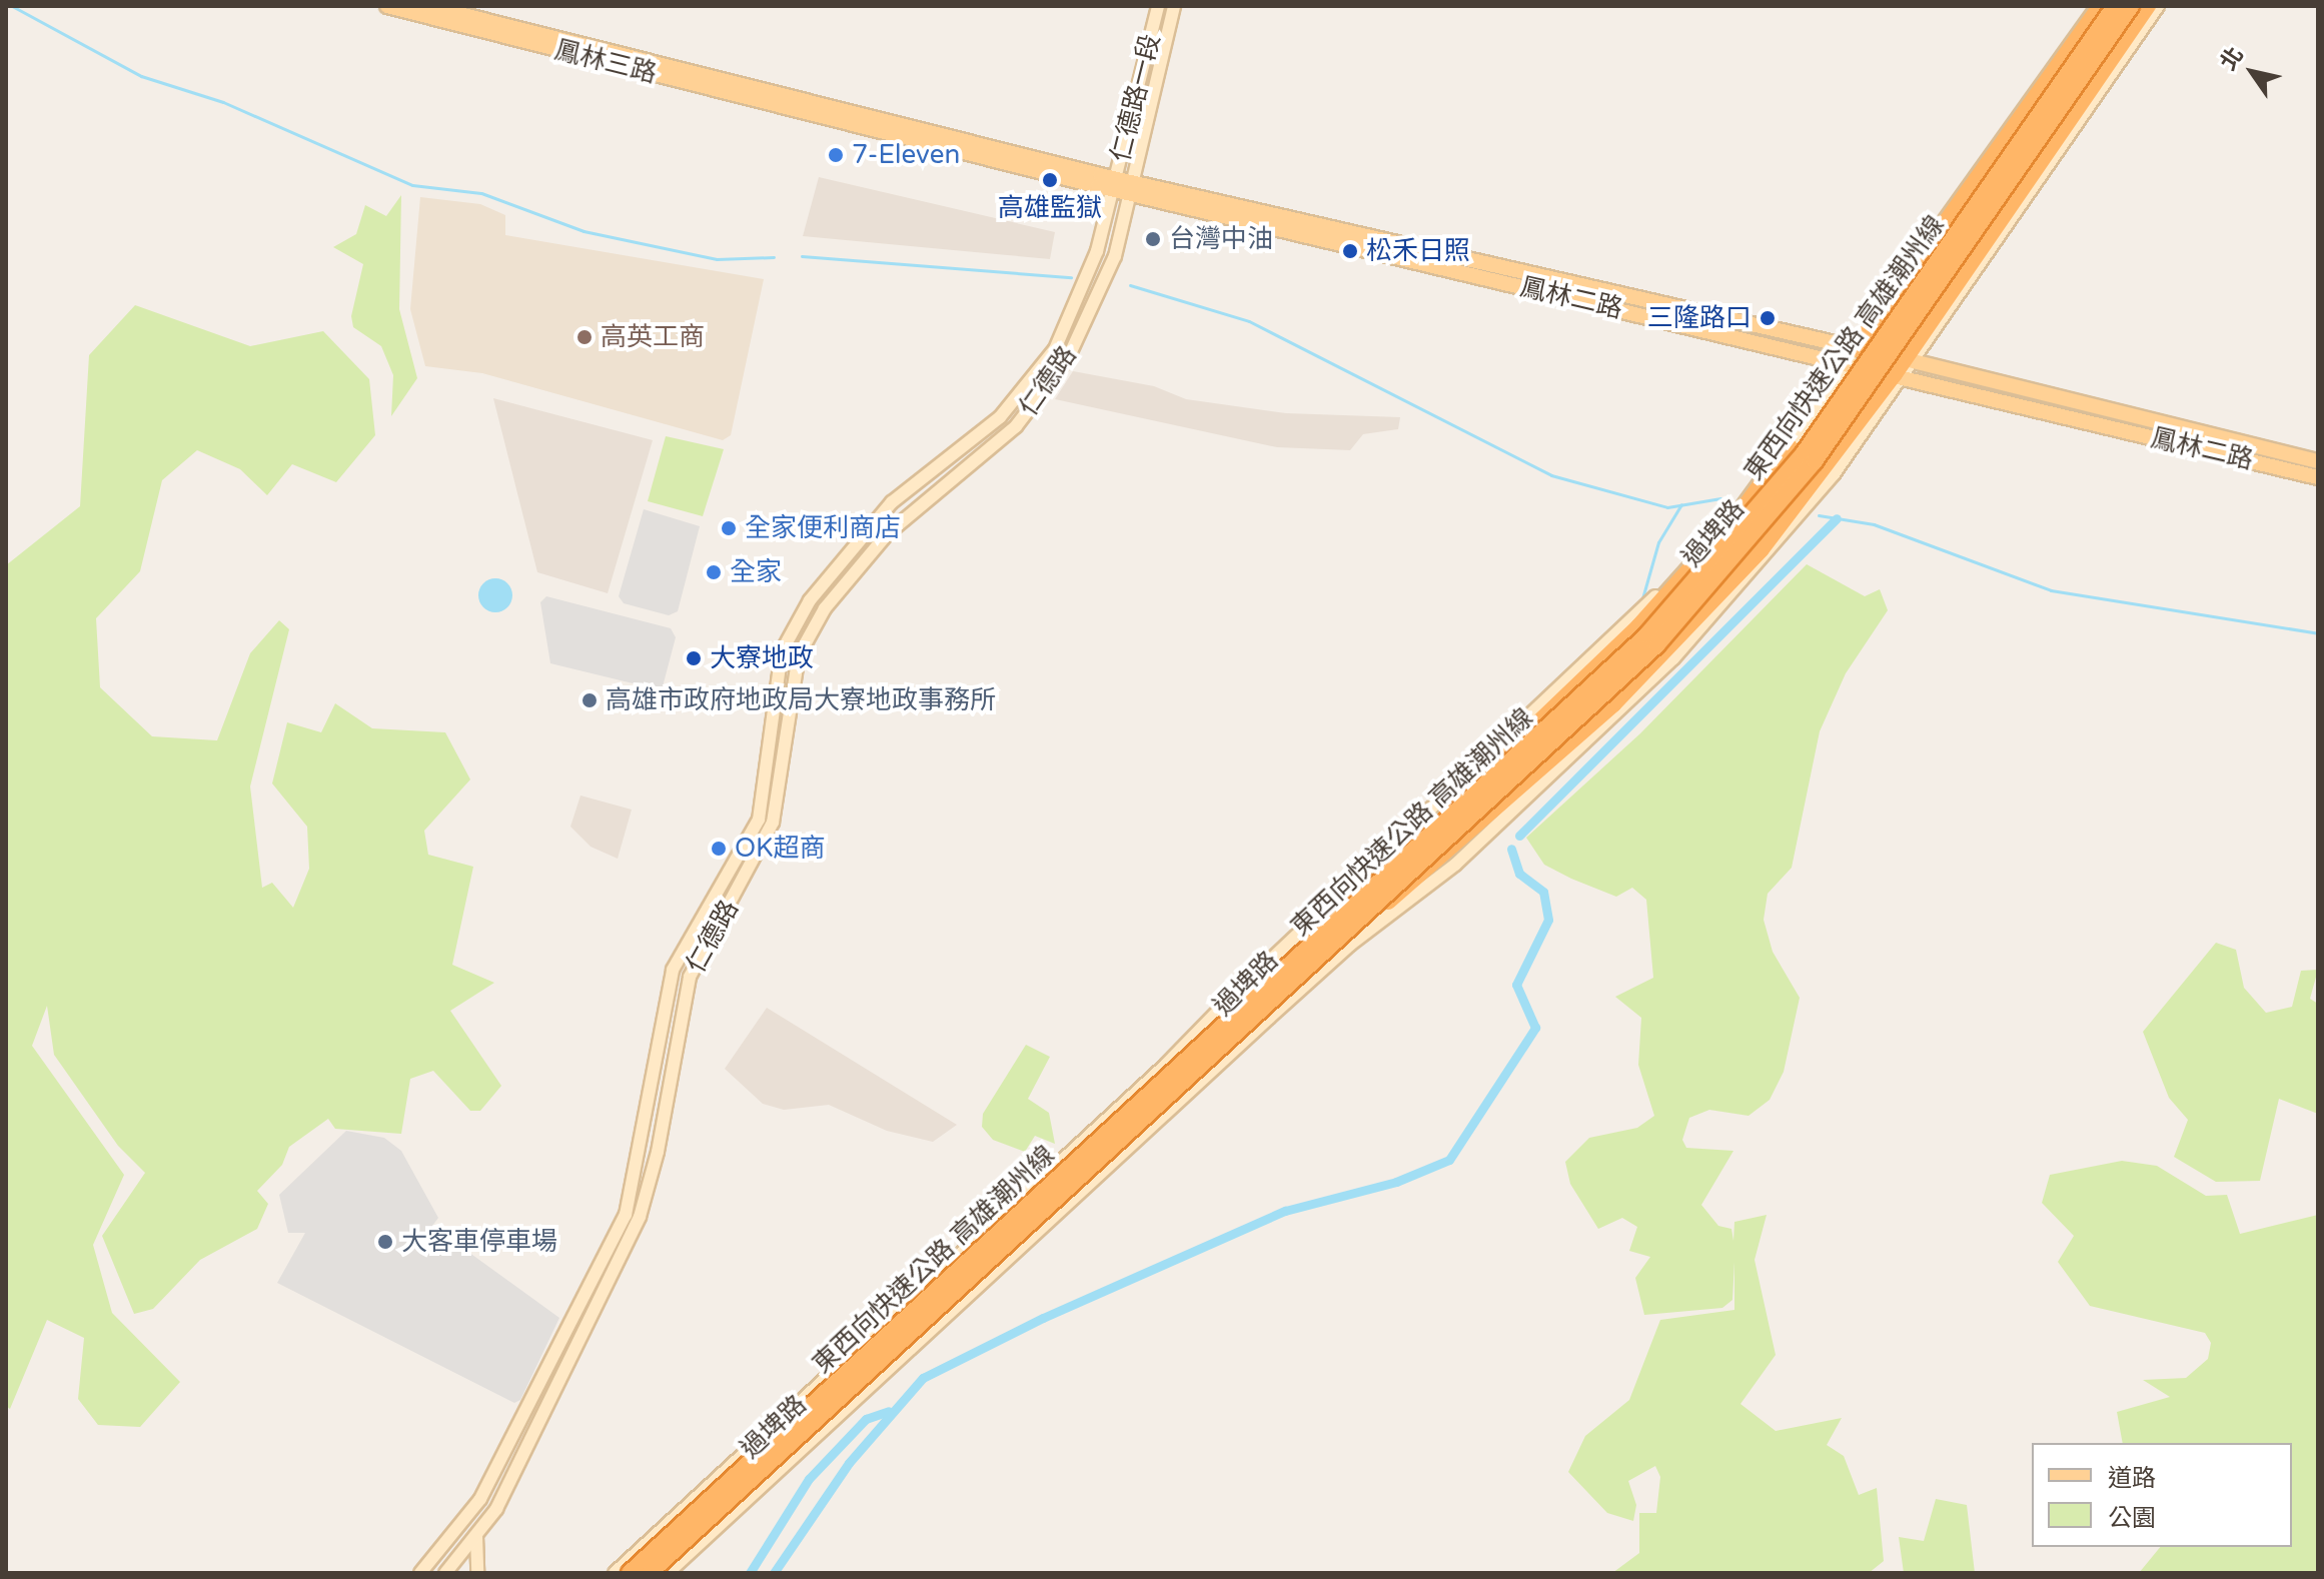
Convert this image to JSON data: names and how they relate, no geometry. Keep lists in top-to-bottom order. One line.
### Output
{"streets":{"highway":["東西向快速公路 高雄潮州線"],"main road":["鳳林三路","仁德路一段","鳳林二路","仁德路","過埤路"]},"crossings":[["鳳林三路","鳳林二路"],["仁德路一段","鳳林二路"],["仁德路一段","仁德路"],["鳳林二路","仁德路"],["鳳林二路","過埤路"]],"places":["7-Eleven","高雄監獄","台灣中油","松禾日照","三隆路口","高英工商","全家便利商店","全家","大寮地政","高雄市政府地政局大寮地政事務所","OK超商","大客車停車場"],"legend":["道路","公園"],"north":"top left"}
